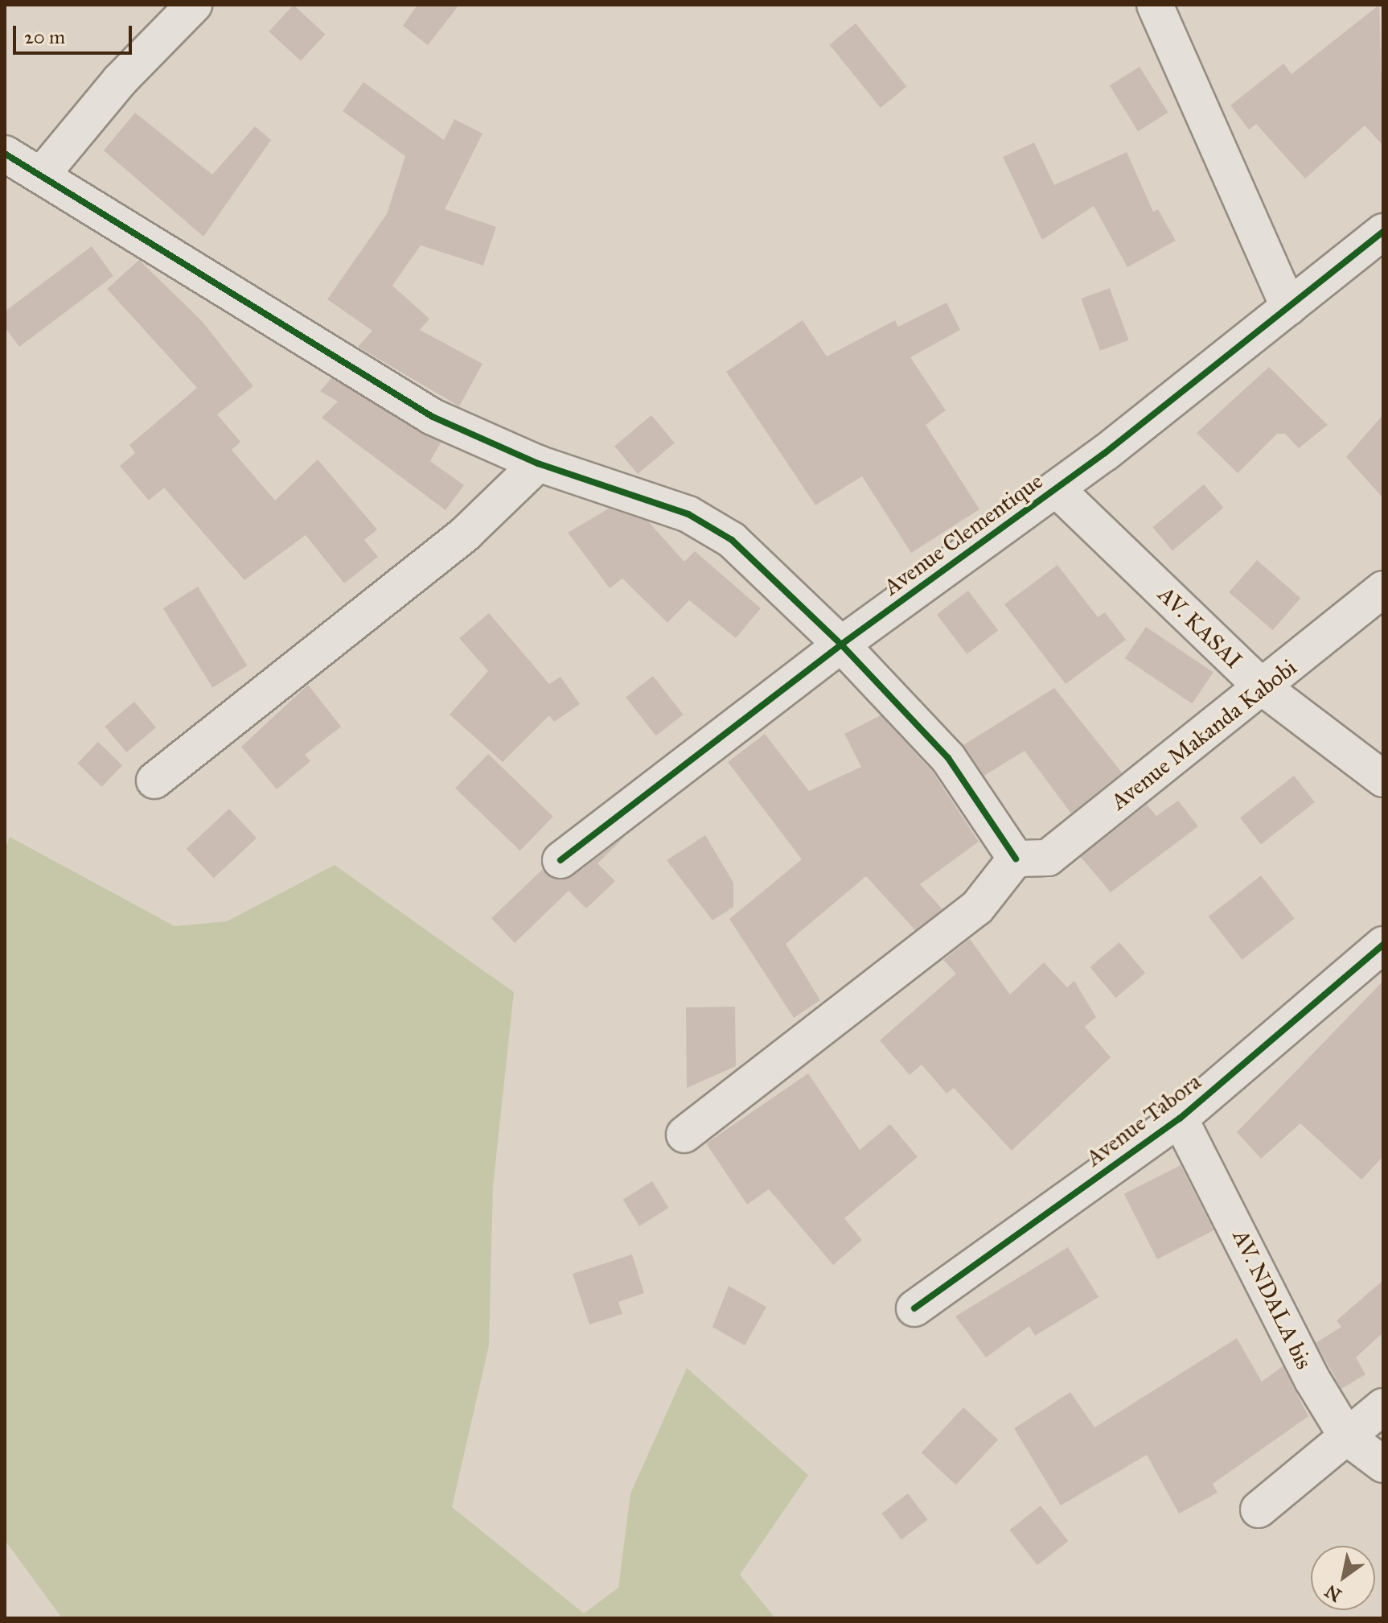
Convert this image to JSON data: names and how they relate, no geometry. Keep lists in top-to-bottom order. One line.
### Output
{"streets":{"street":["Avenue Clementique","AV. KASAI","Avenue Makanda Kabobi","Avenue Tabora","AV. NDALA bis"]},"crossings":[["Avenue Clementique","AV. KASAI"],["AV. KASAI","Avenue Makanda Kabobi"],["Avenue Tabora","AV. NDALA bis"]],"scale_bar":"20 m","north":"bottom left"}
